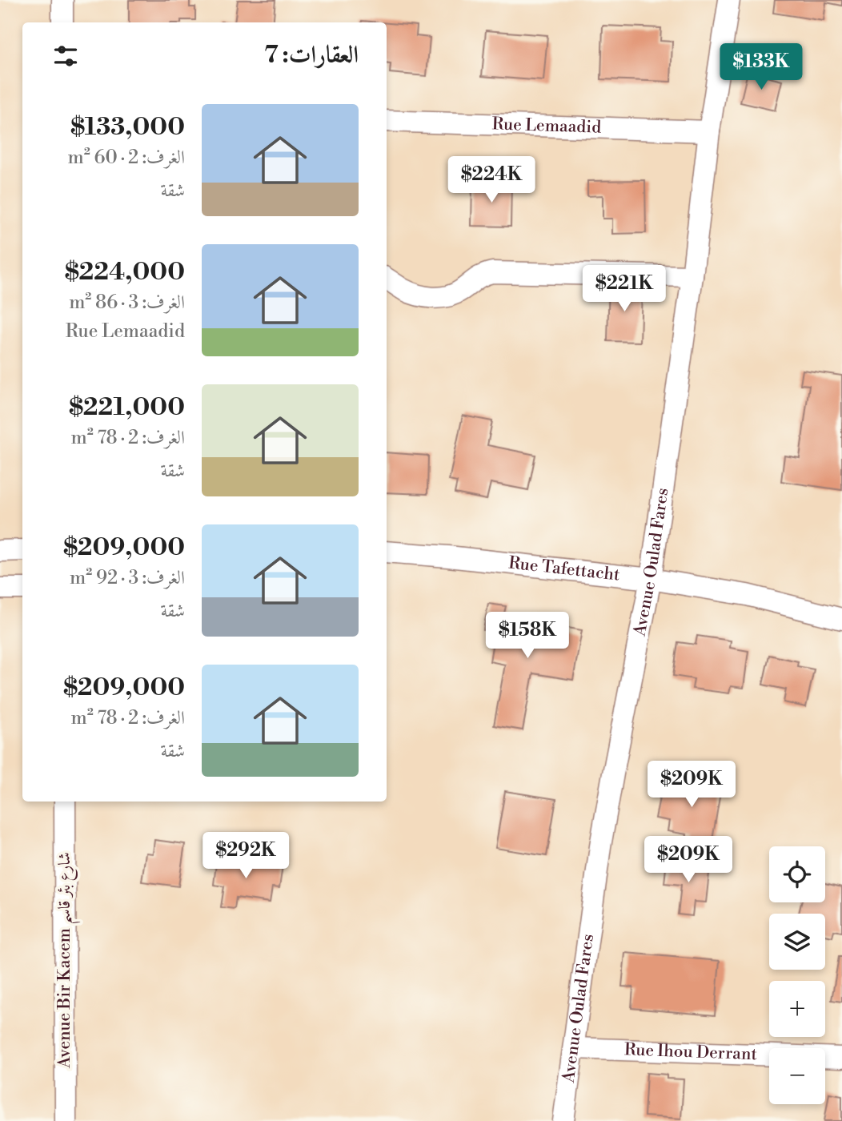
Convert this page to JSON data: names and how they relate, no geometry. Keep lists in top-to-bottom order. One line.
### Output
{"streets":{"street":["Rue Lemaadid","Avenue Oulad Fares","Rue Tafettacht","Avenue Bir Kacem شارع بئر قاسم","Rue Ihou Derrant"]},"crossings":[["Rue Lemaadid","Avenue Oulad Fares"],["Avenue Oulad Fares","Rue Tafettacht"],["Avenue Oulad Fares","Rue Ihou Derrant"]],"page":{"heading":"العقارات: 7","price":["$133K","$224K","$221K","$158K","$209K","$292K","$209K"],"list":[{"name":"$133,000","note":"الغرف: 2 · 60 m² · شقة"},{"name":"$224,000","note":"الغرف: 3 · 86 m² · Rue Lemaadid"},{"name":"$221,000","note":"الغرف: 2 · 78 m² · شقة"},{"name":"$209,000","note":"الغرف: 3 · 92 m² · شقة"},{"name":"$209,000","note":"الغرف: 2 · 78 m² · شقة"}],"map_buttons":["+","−"]}}
